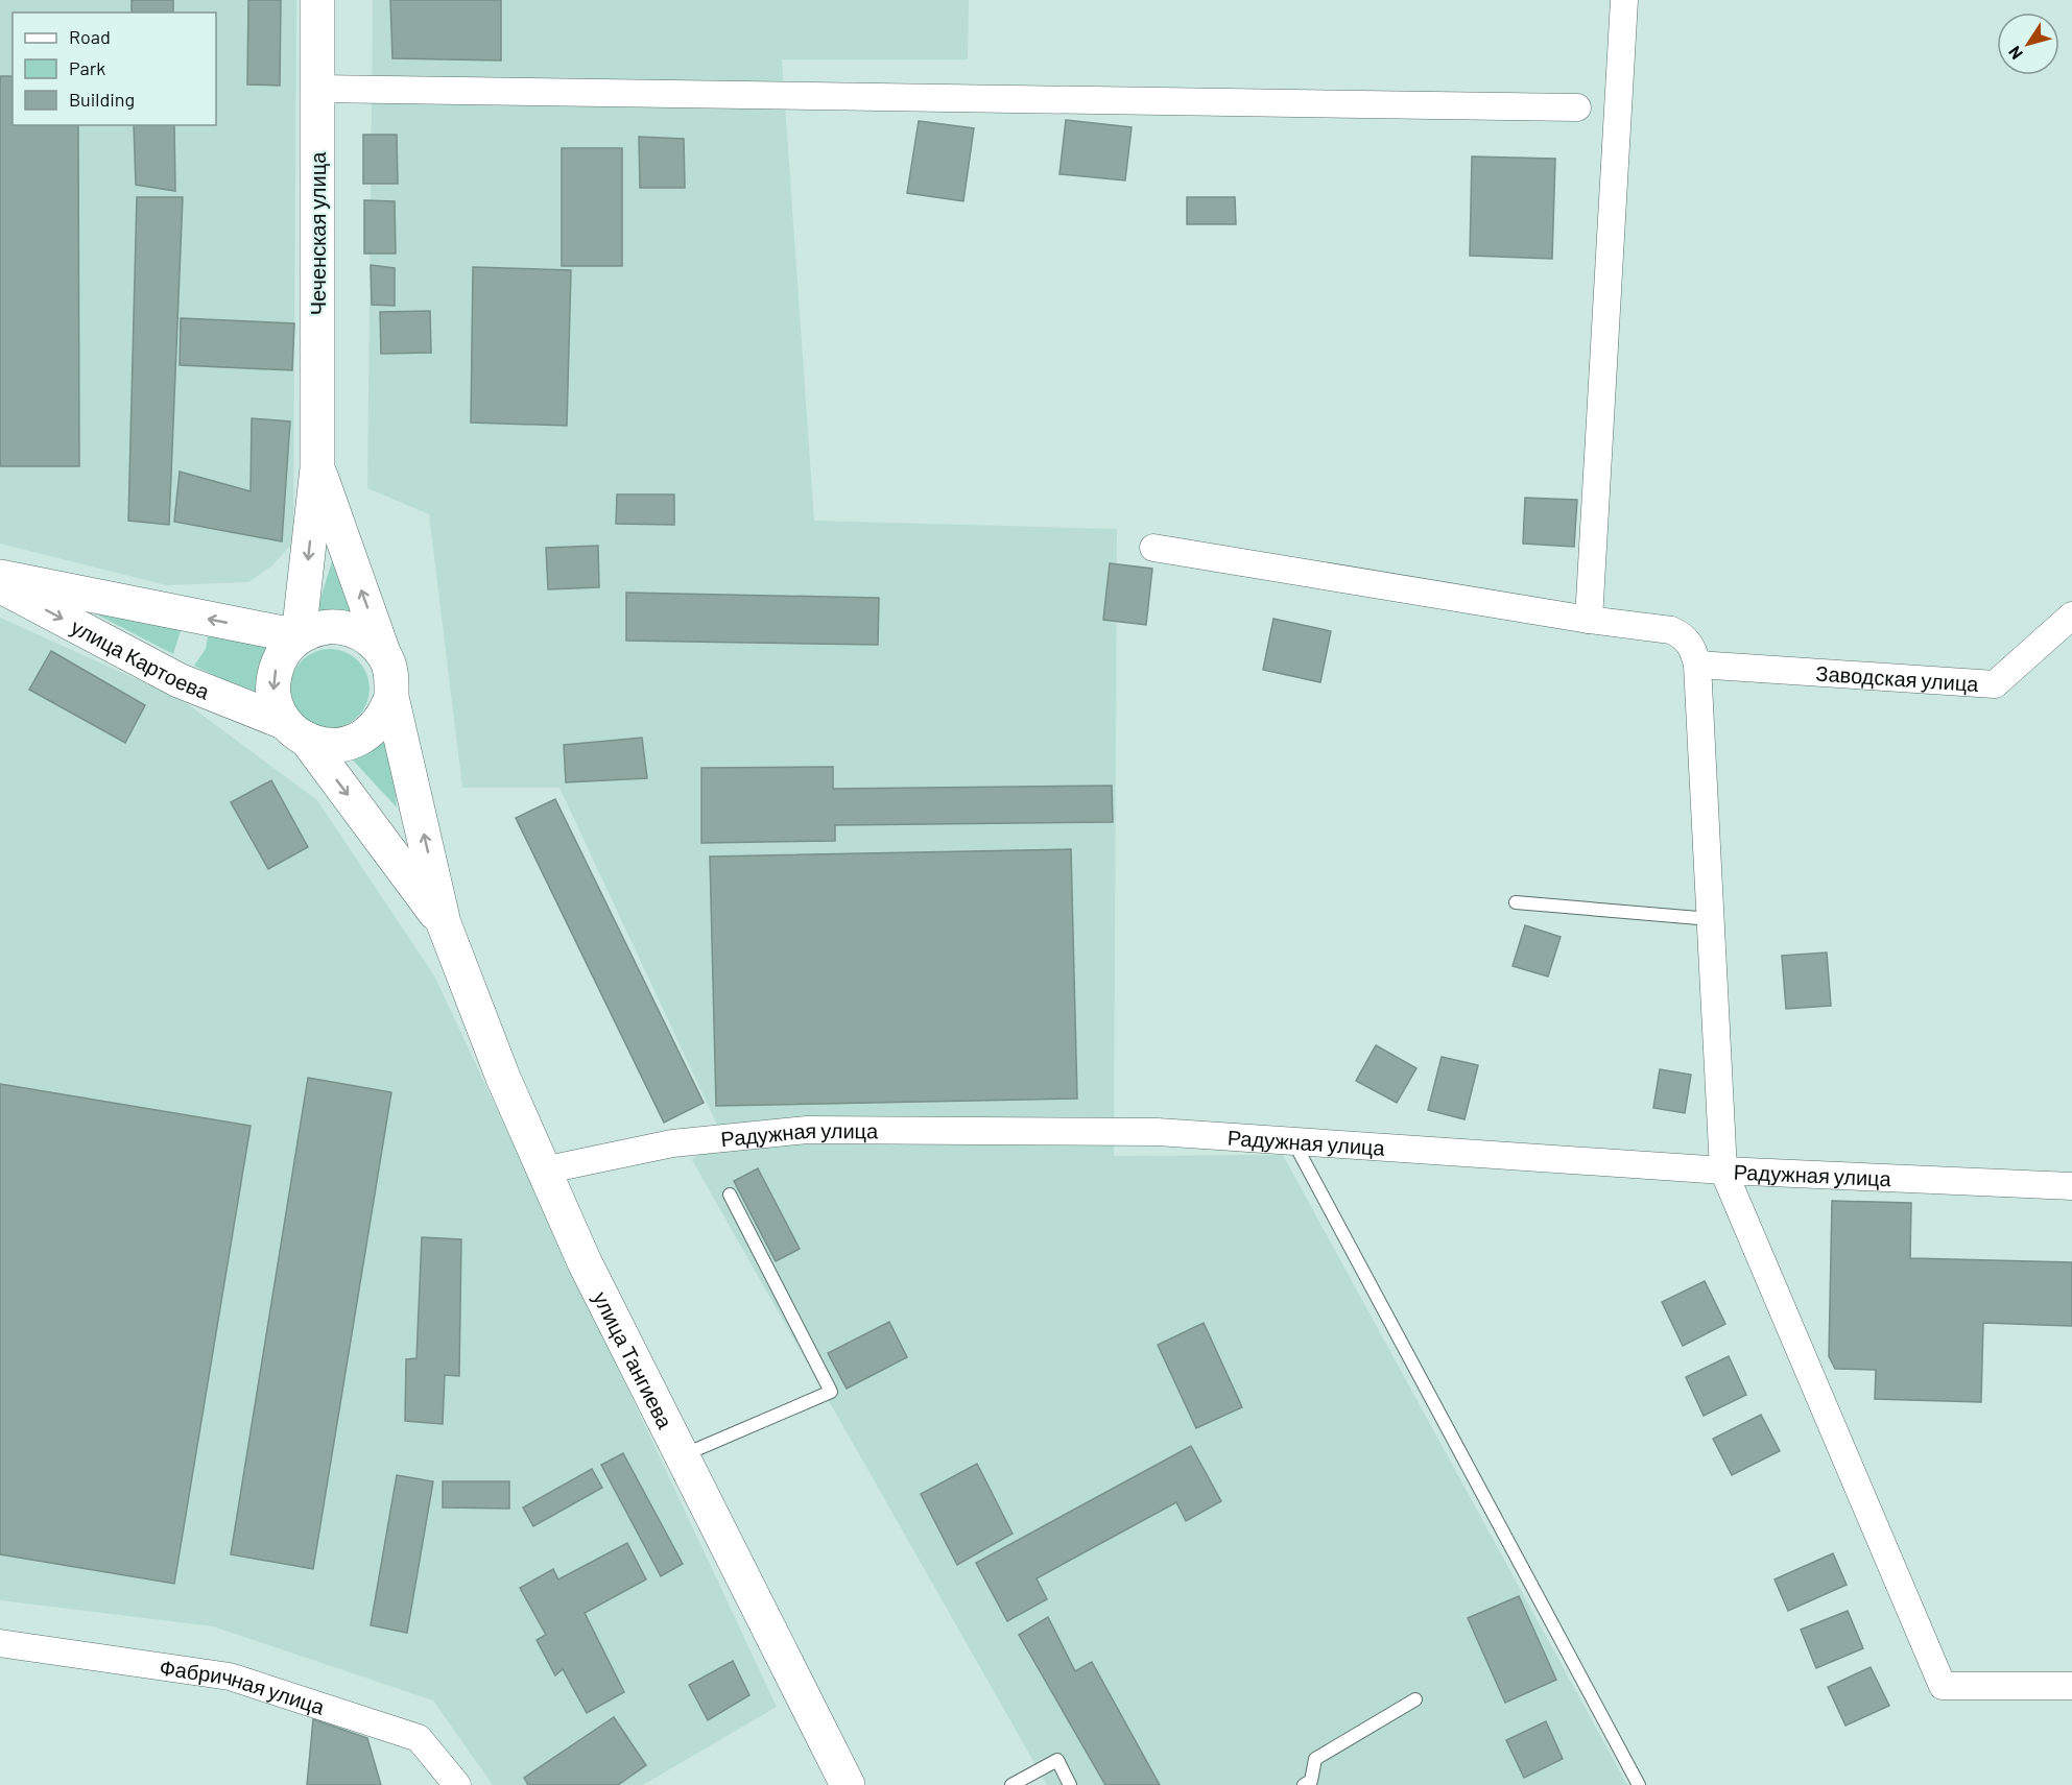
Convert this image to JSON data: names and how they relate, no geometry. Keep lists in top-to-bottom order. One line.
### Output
{"streets":{"main road":["Чеченская улица","улица Картоева","улица Тангиева"],"street":["Заводская улица","Радужная улица","Фабричная улица"]},"crossings":[["Чеченская улица","улица Картоева"],["Радужная улица","улица Тангиева"]],"legend":["Road","Park","Building"],"north":"bottom left"}
